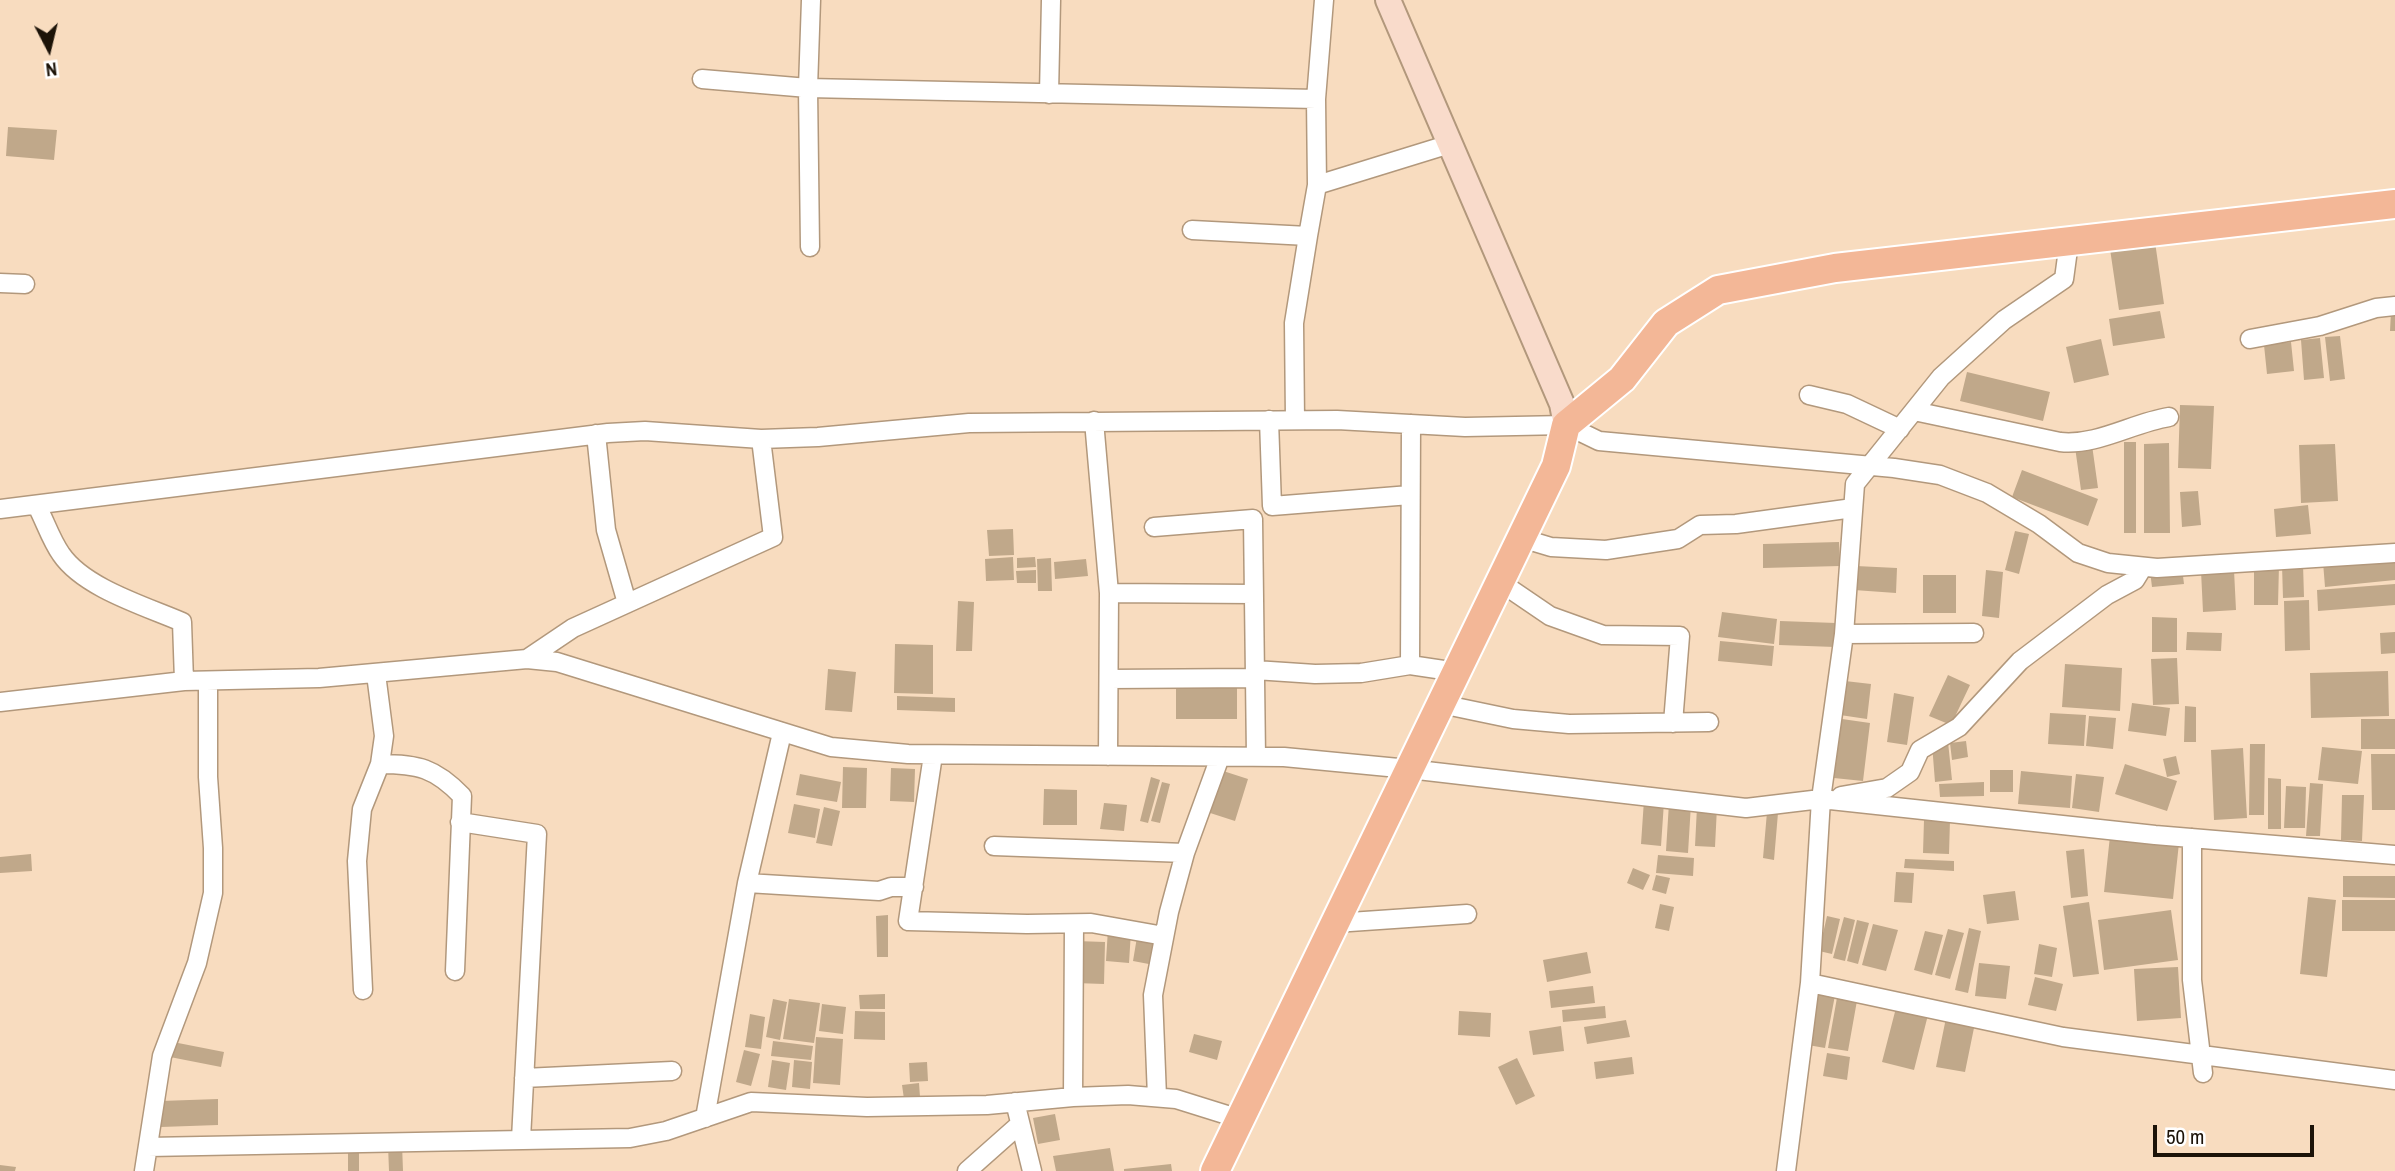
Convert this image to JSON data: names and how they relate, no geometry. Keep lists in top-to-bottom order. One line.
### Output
{"scale_bar":"50 m","north":"bottom"}
